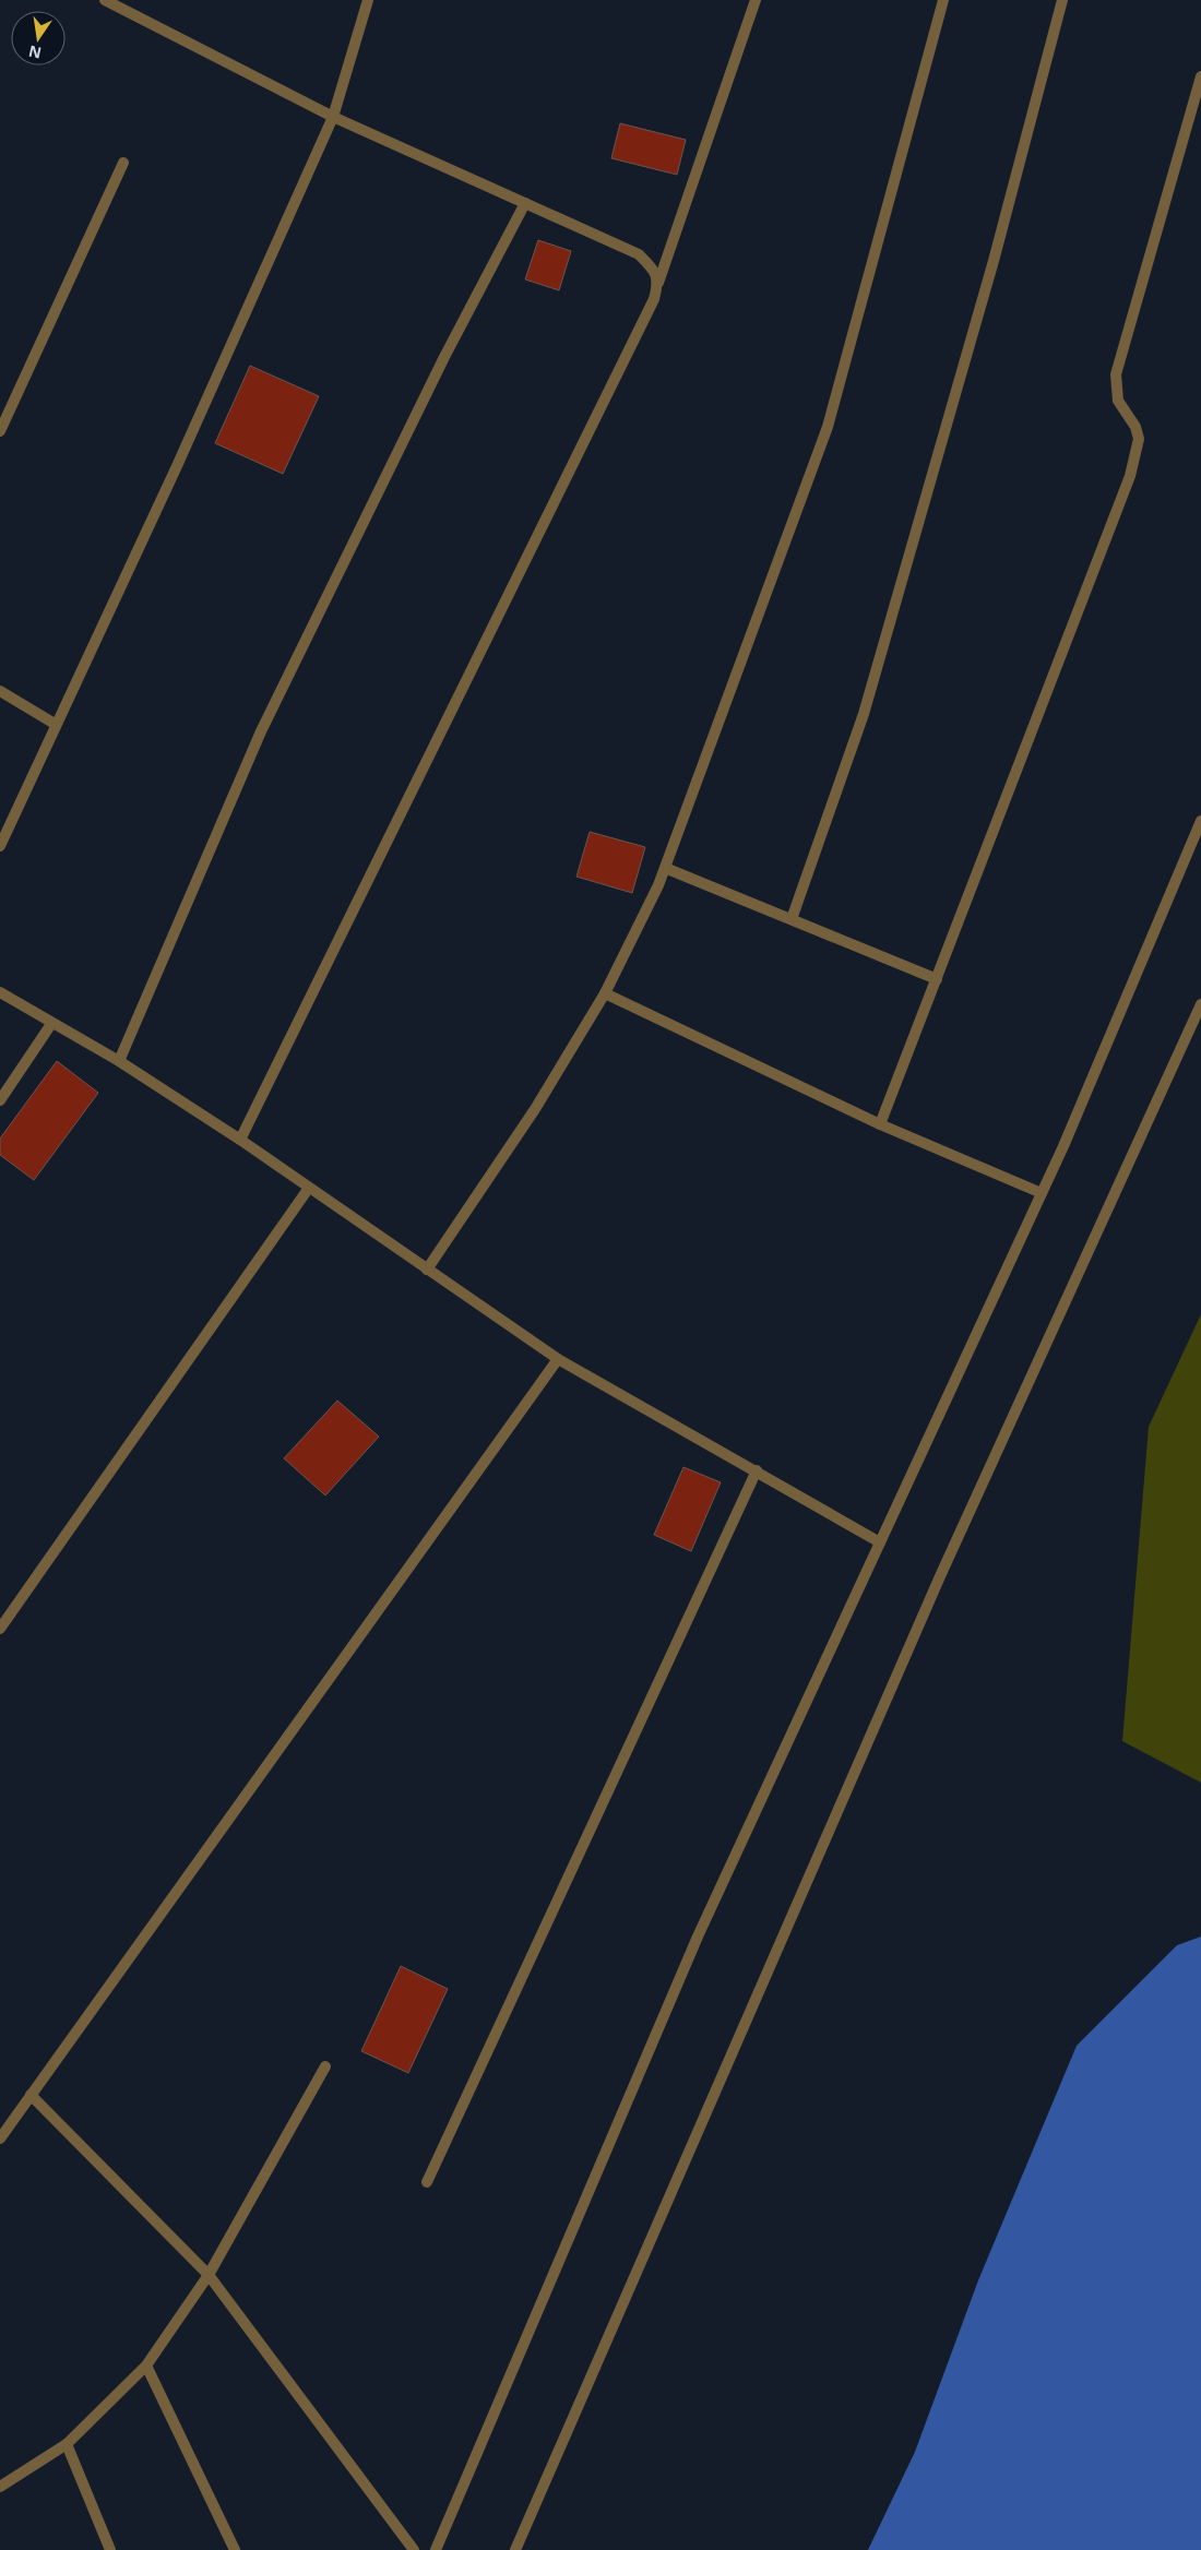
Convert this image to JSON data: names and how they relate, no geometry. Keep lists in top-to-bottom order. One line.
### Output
{"north":"bottom"}
